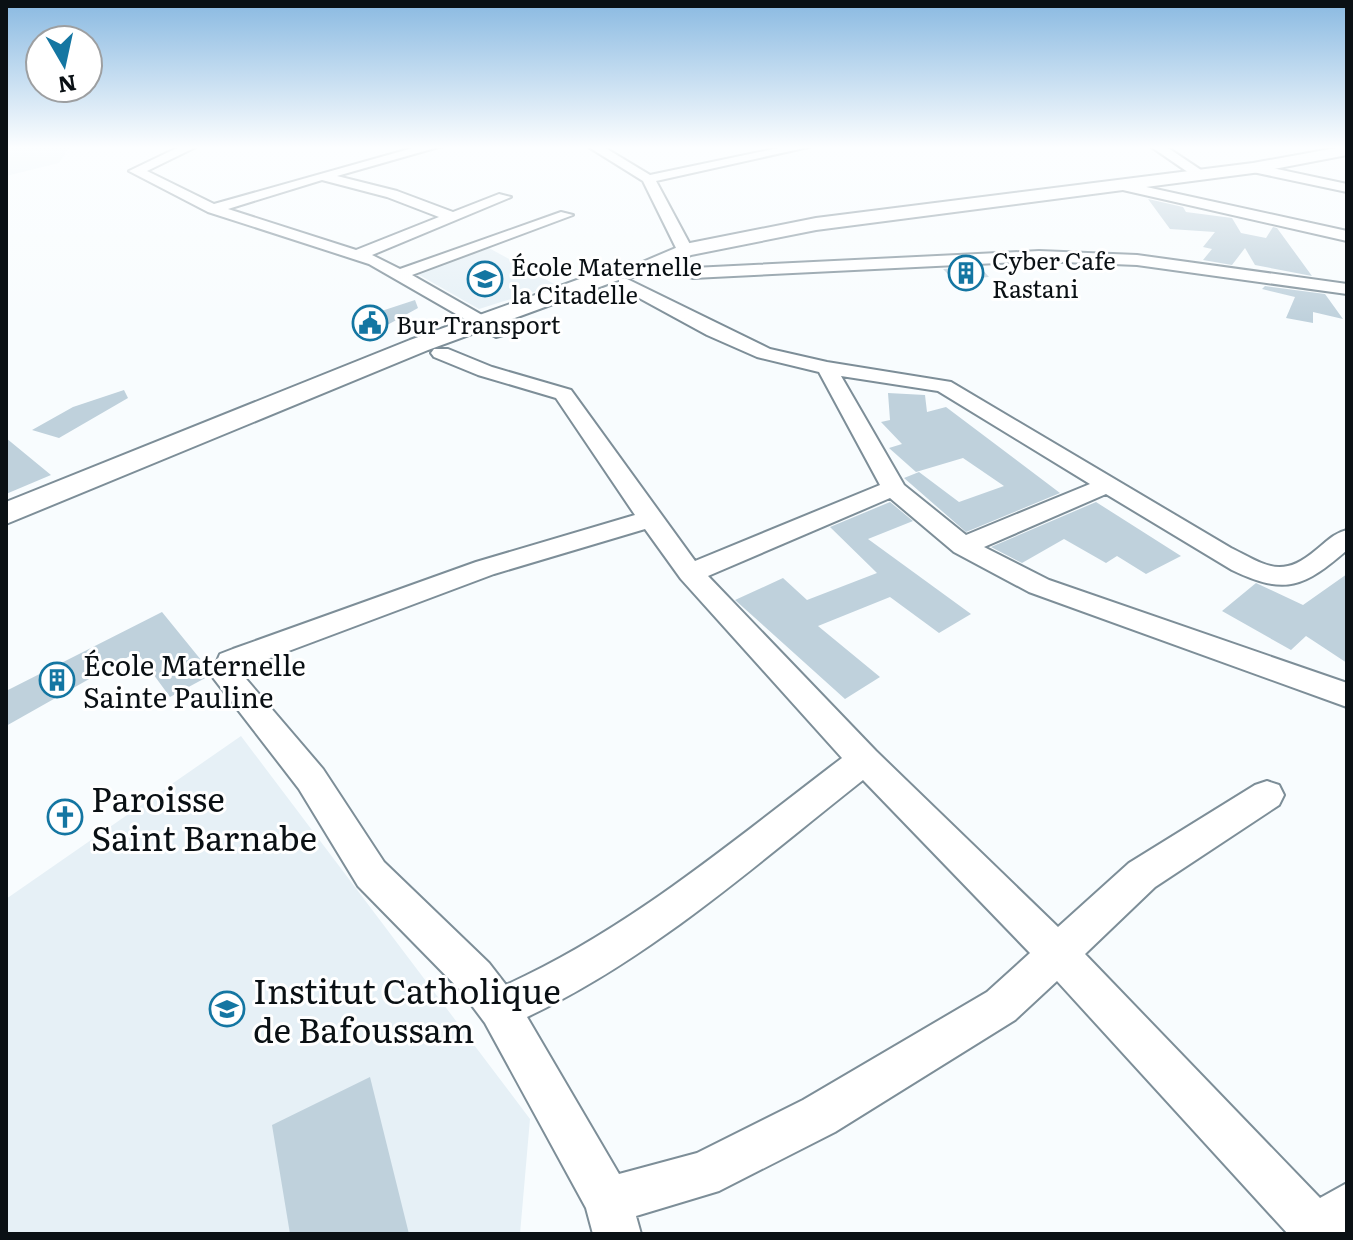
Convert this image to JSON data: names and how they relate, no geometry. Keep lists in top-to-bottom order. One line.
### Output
{"places":{"building":["Cyber Cafe Rastani","École Maternelle Sainte Pauline"],"school or university":["École Maternelle la Citadelle","Institut Catholique de Bafoussam"],"public building":["Bur Transport"],"church":["Paroisse Saint Barnabe"]},"north":"bottom"}
